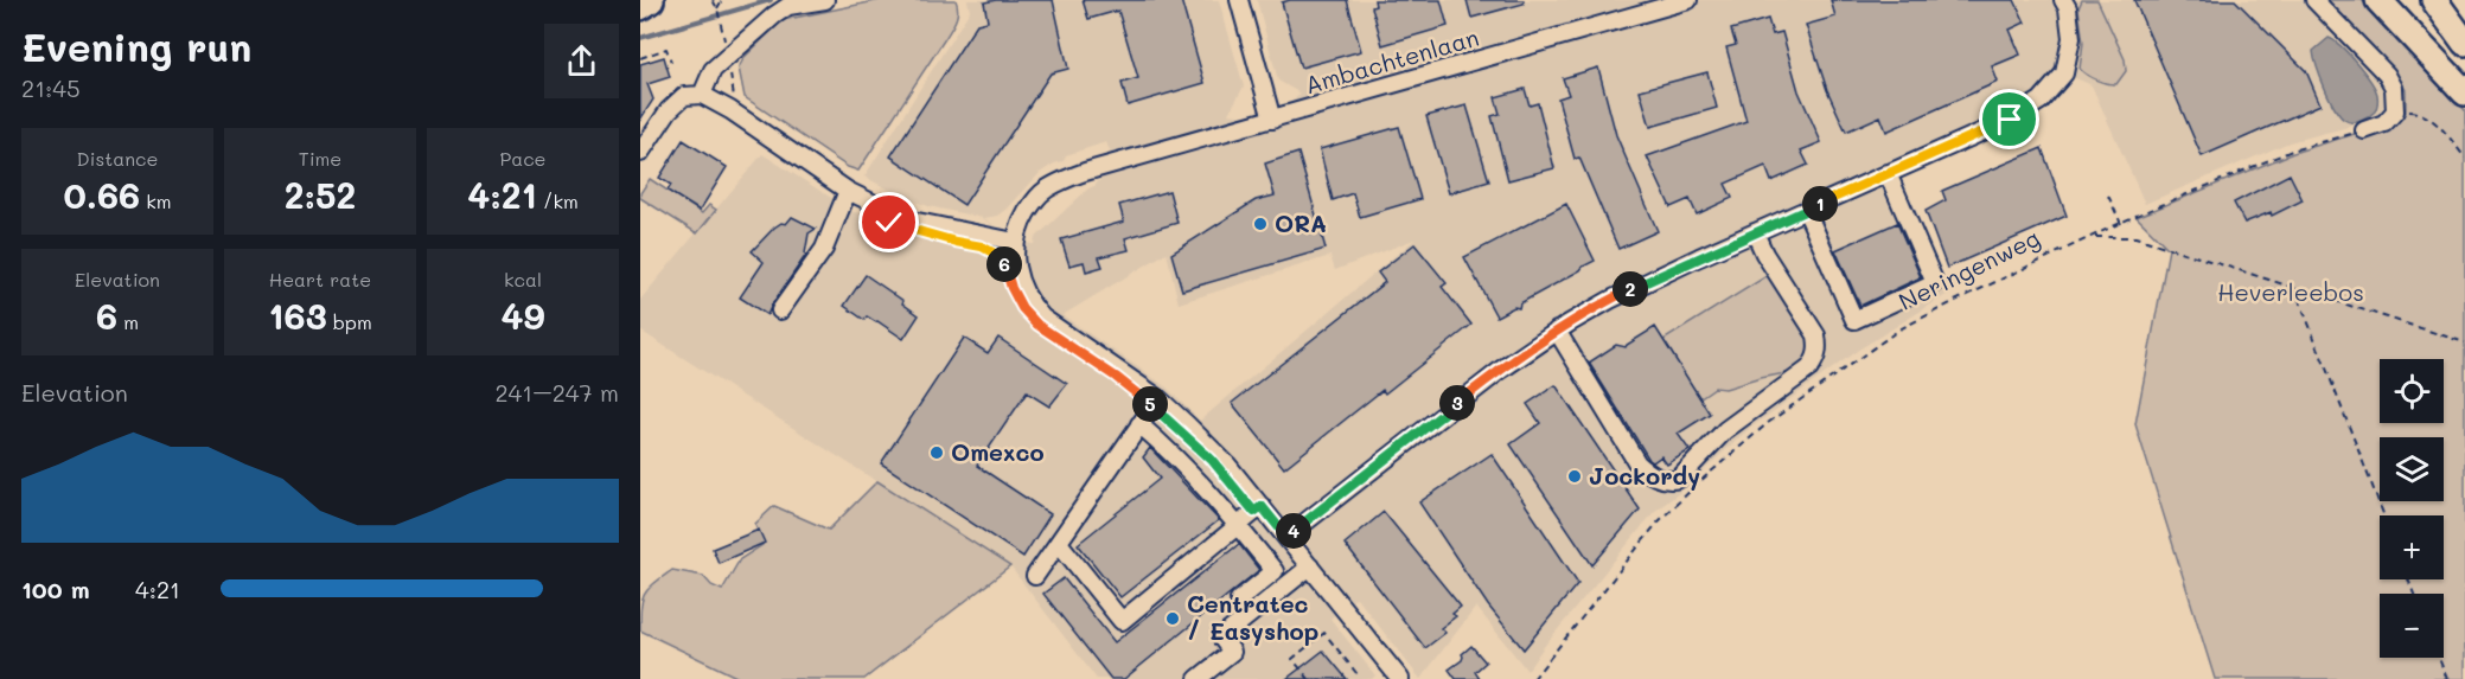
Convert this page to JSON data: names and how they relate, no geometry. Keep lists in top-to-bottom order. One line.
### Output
{"streets":{"street":["Ambachtenlaan"],"path":["Neringenweg"]},"parks":["Heverleebos"],"places":["ORA","Omexco","Jockordy","Centratec / Easyshop"],"page":{"heading":["Evening run","21:45"],"stats":[["Distance","0.66 km"],["Time","2:52"],["Pace","4:21 /km"],["Elevation","6 m"],["Heart rate","163 bpm"],["kcal","49"]],"pins":["1","6","2","3","5","4"],"map_buttons":["+","−"],"chart":["Elevation","241–247 m"],"list":[{"name":"100 m","note":"4:21"}]}}
